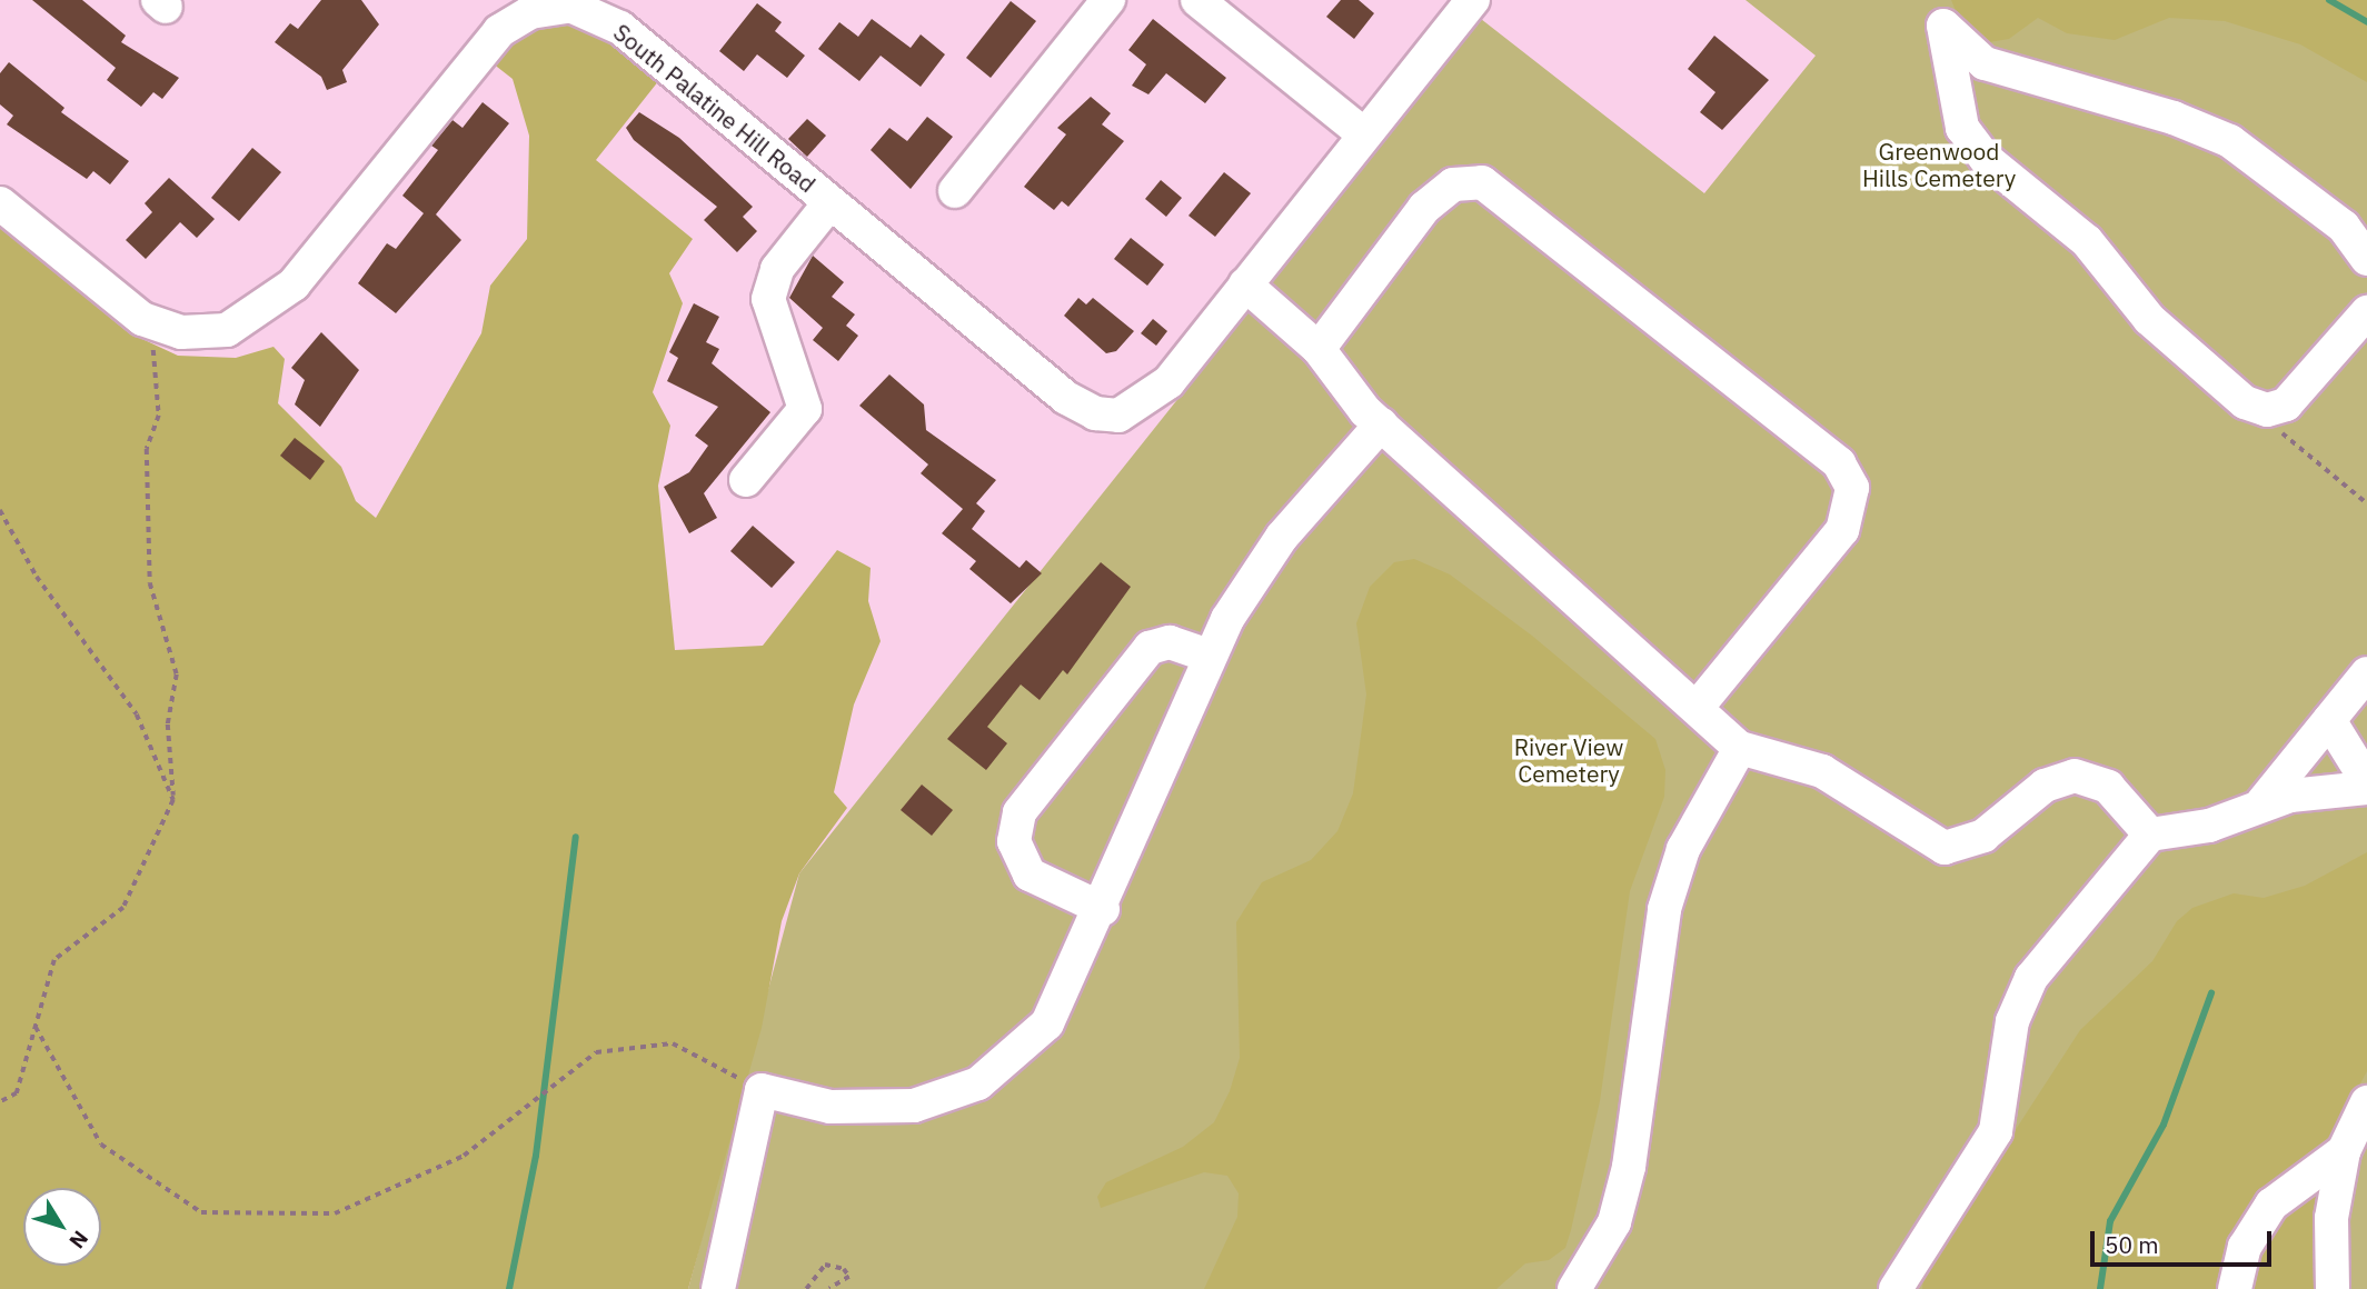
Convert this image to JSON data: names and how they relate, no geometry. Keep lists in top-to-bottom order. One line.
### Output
{"streets":{"street":["South Palatine Hill Road"]},"parks":["Greenwood Hills Cemetery","River View Cemetery"],"scale_bar":"50 m","north":"bottom right"}
